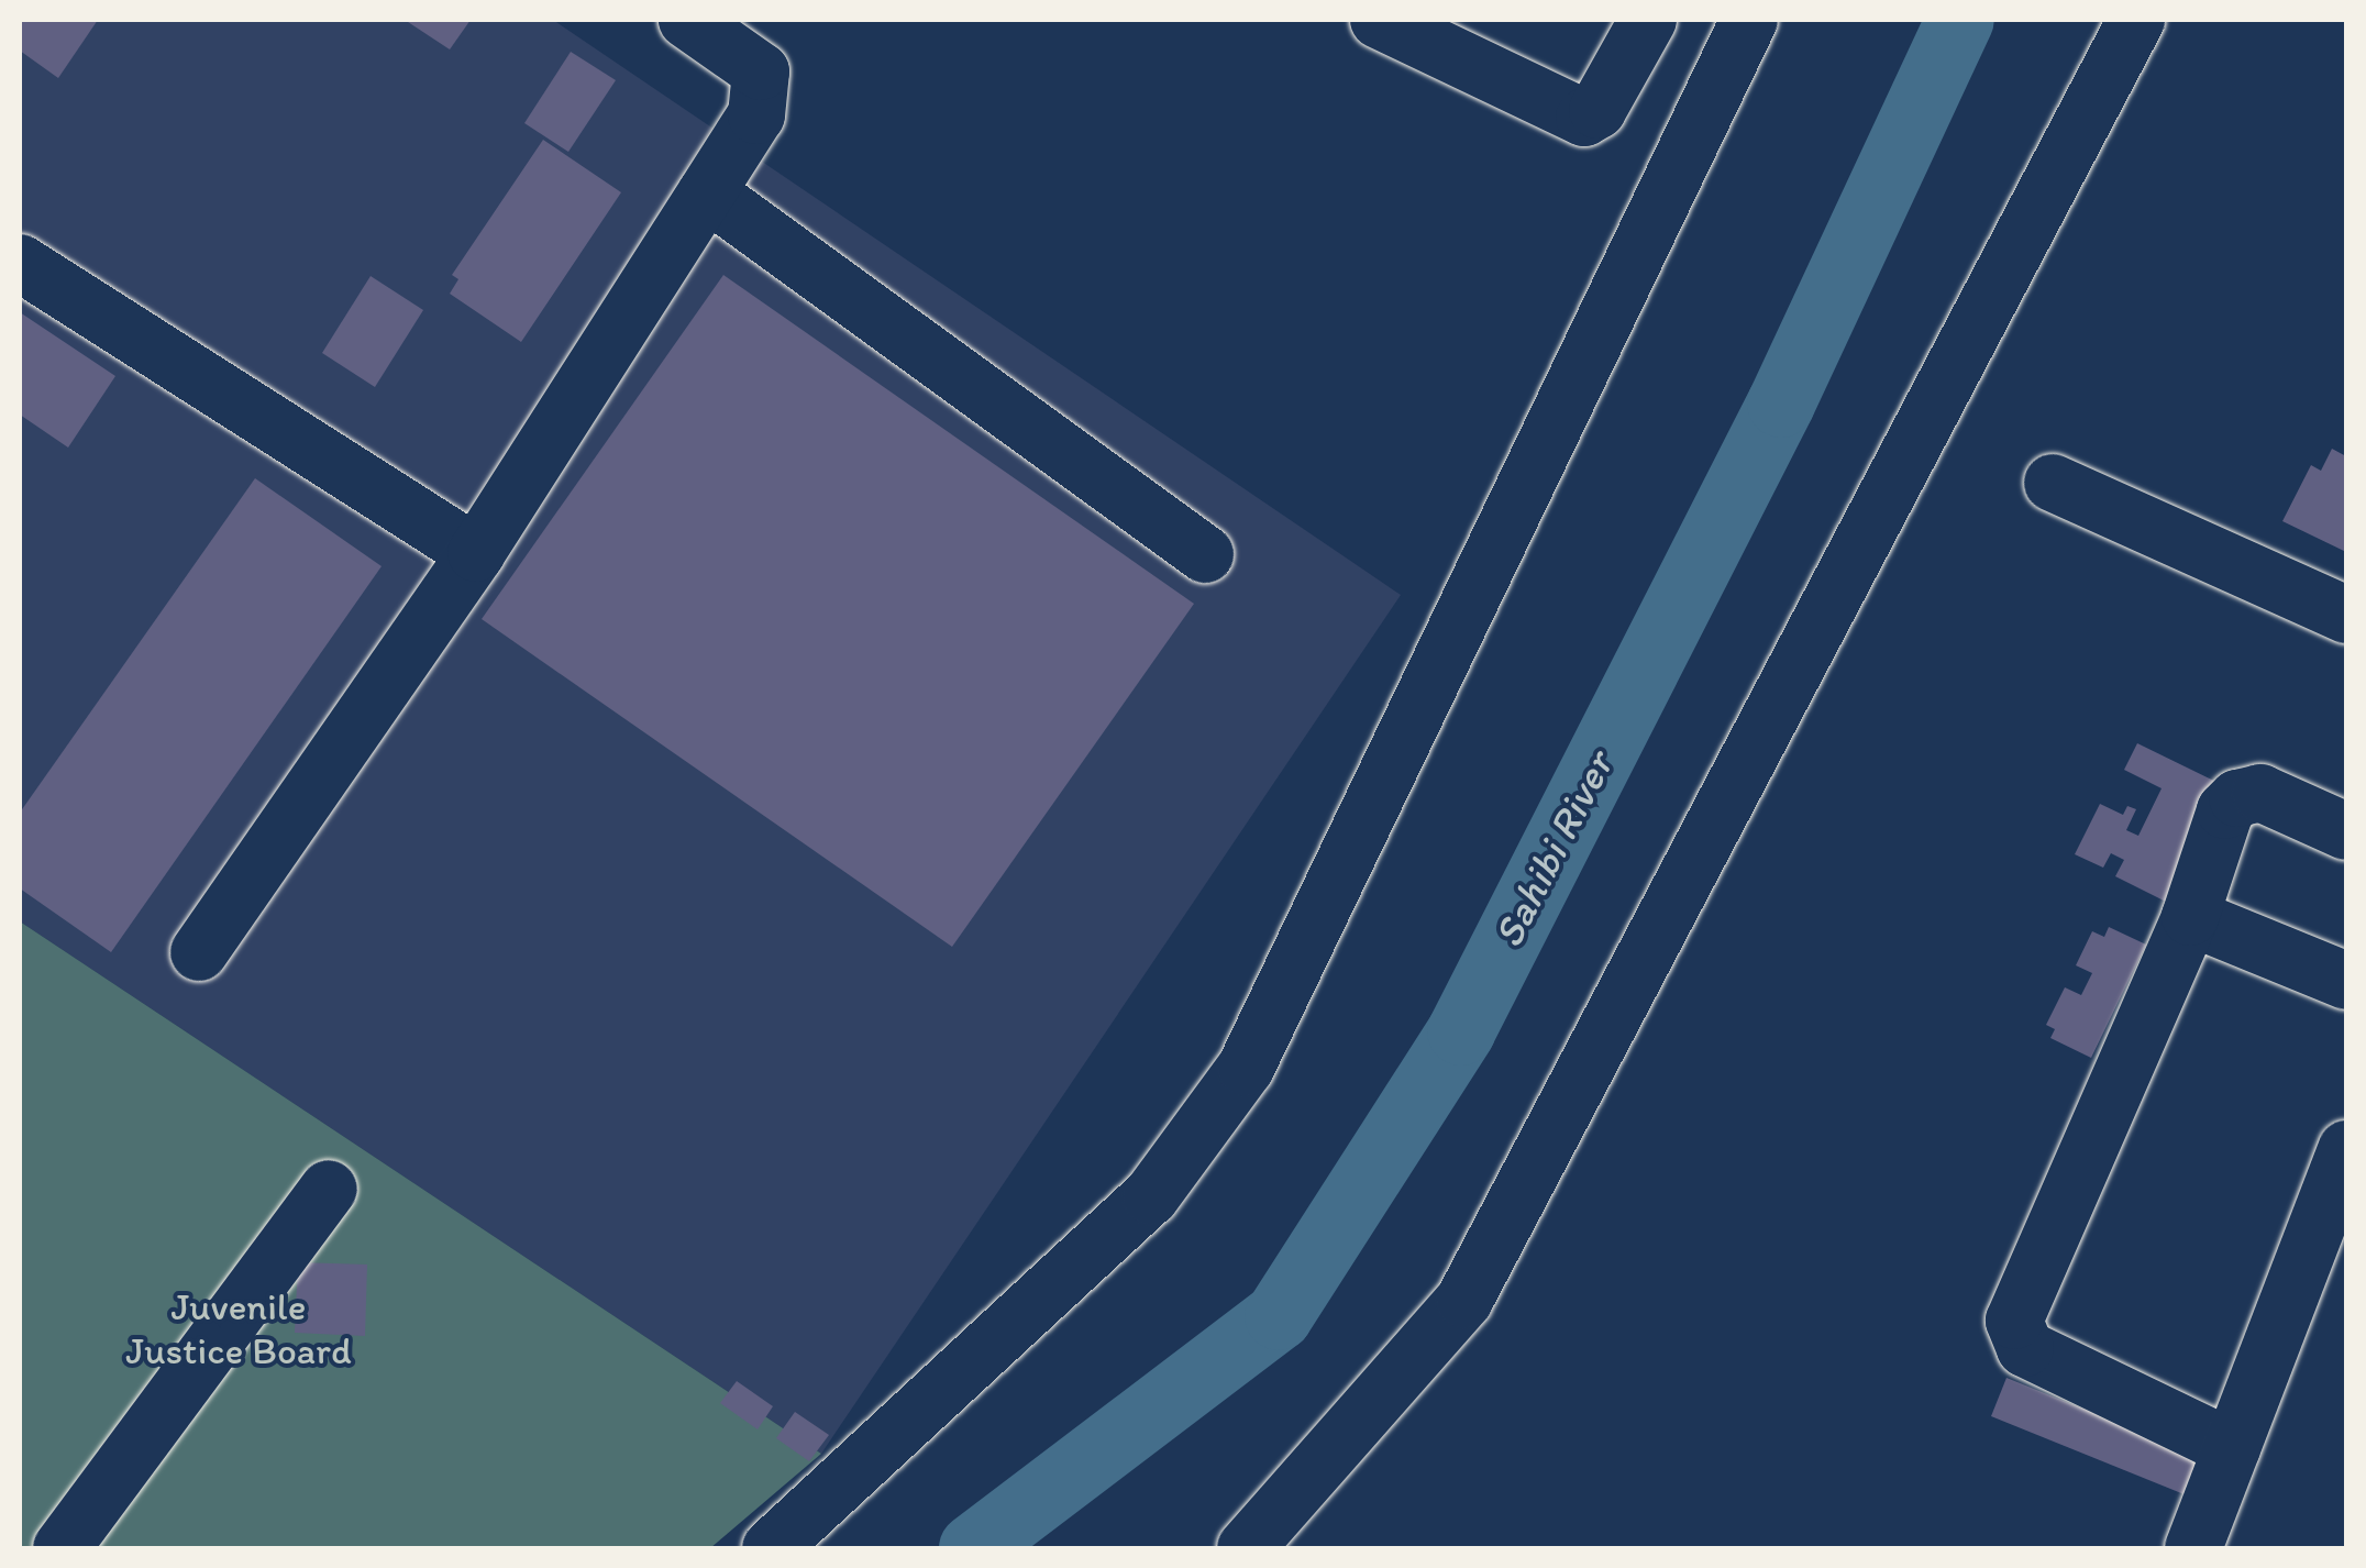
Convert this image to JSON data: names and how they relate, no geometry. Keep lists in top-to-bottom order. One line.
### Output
{"water":["Sahibi River"],"parks":["Juvenile Justice Board"]}
